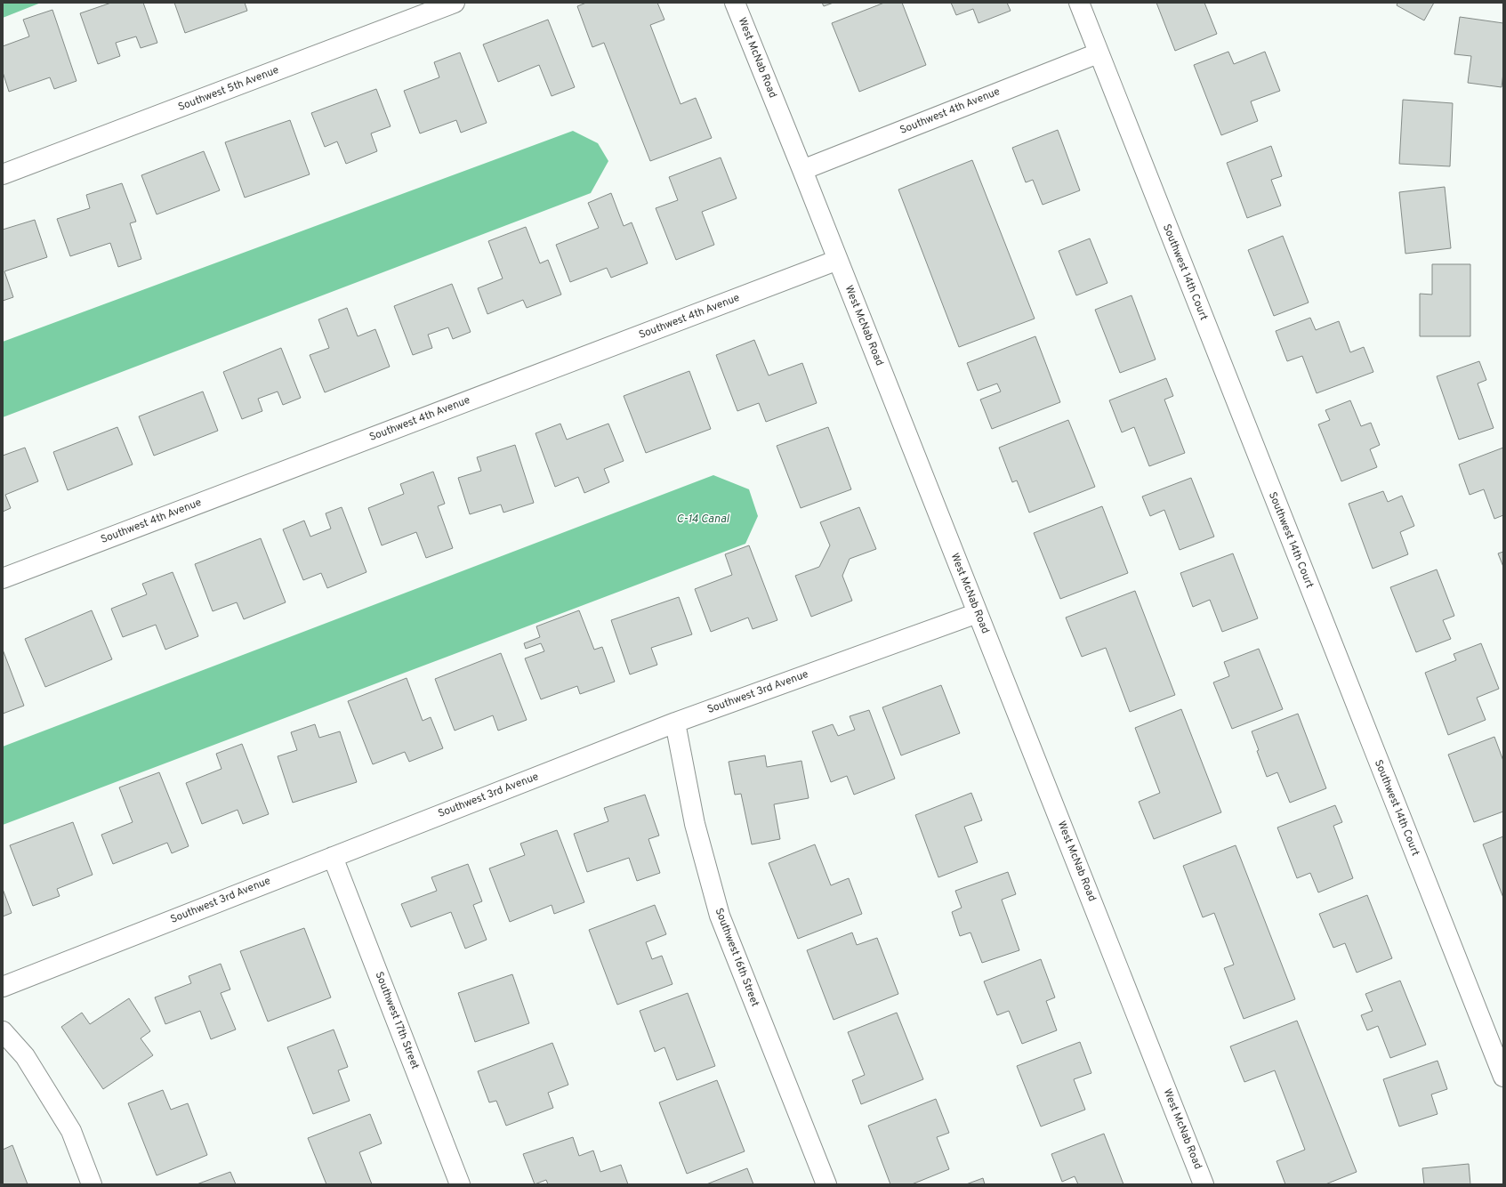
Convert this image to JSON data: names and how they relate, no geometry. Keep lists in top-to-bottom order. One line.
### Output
{"streets":{"street":["West McNab Road","Southwest 5th Avenue","Southwest 4th Avenue","Southwest 14th Court","Southwest 3rd Avenue","Southwest 16th Street","Southwest 17th Street"]},"crossings":[["West McNab Road","Southwest 4th Avenue"],["West McNab Road","Southwest 3rd Avenue"],["Southwest 4th Avenue","Southwest 14th Court"],["Southwest 3rd Avenue","Southwest 16th Street"],["Southwest 3rd Avenue","Southwest 17th Street"]],"water":["C-14 Canal"]}
